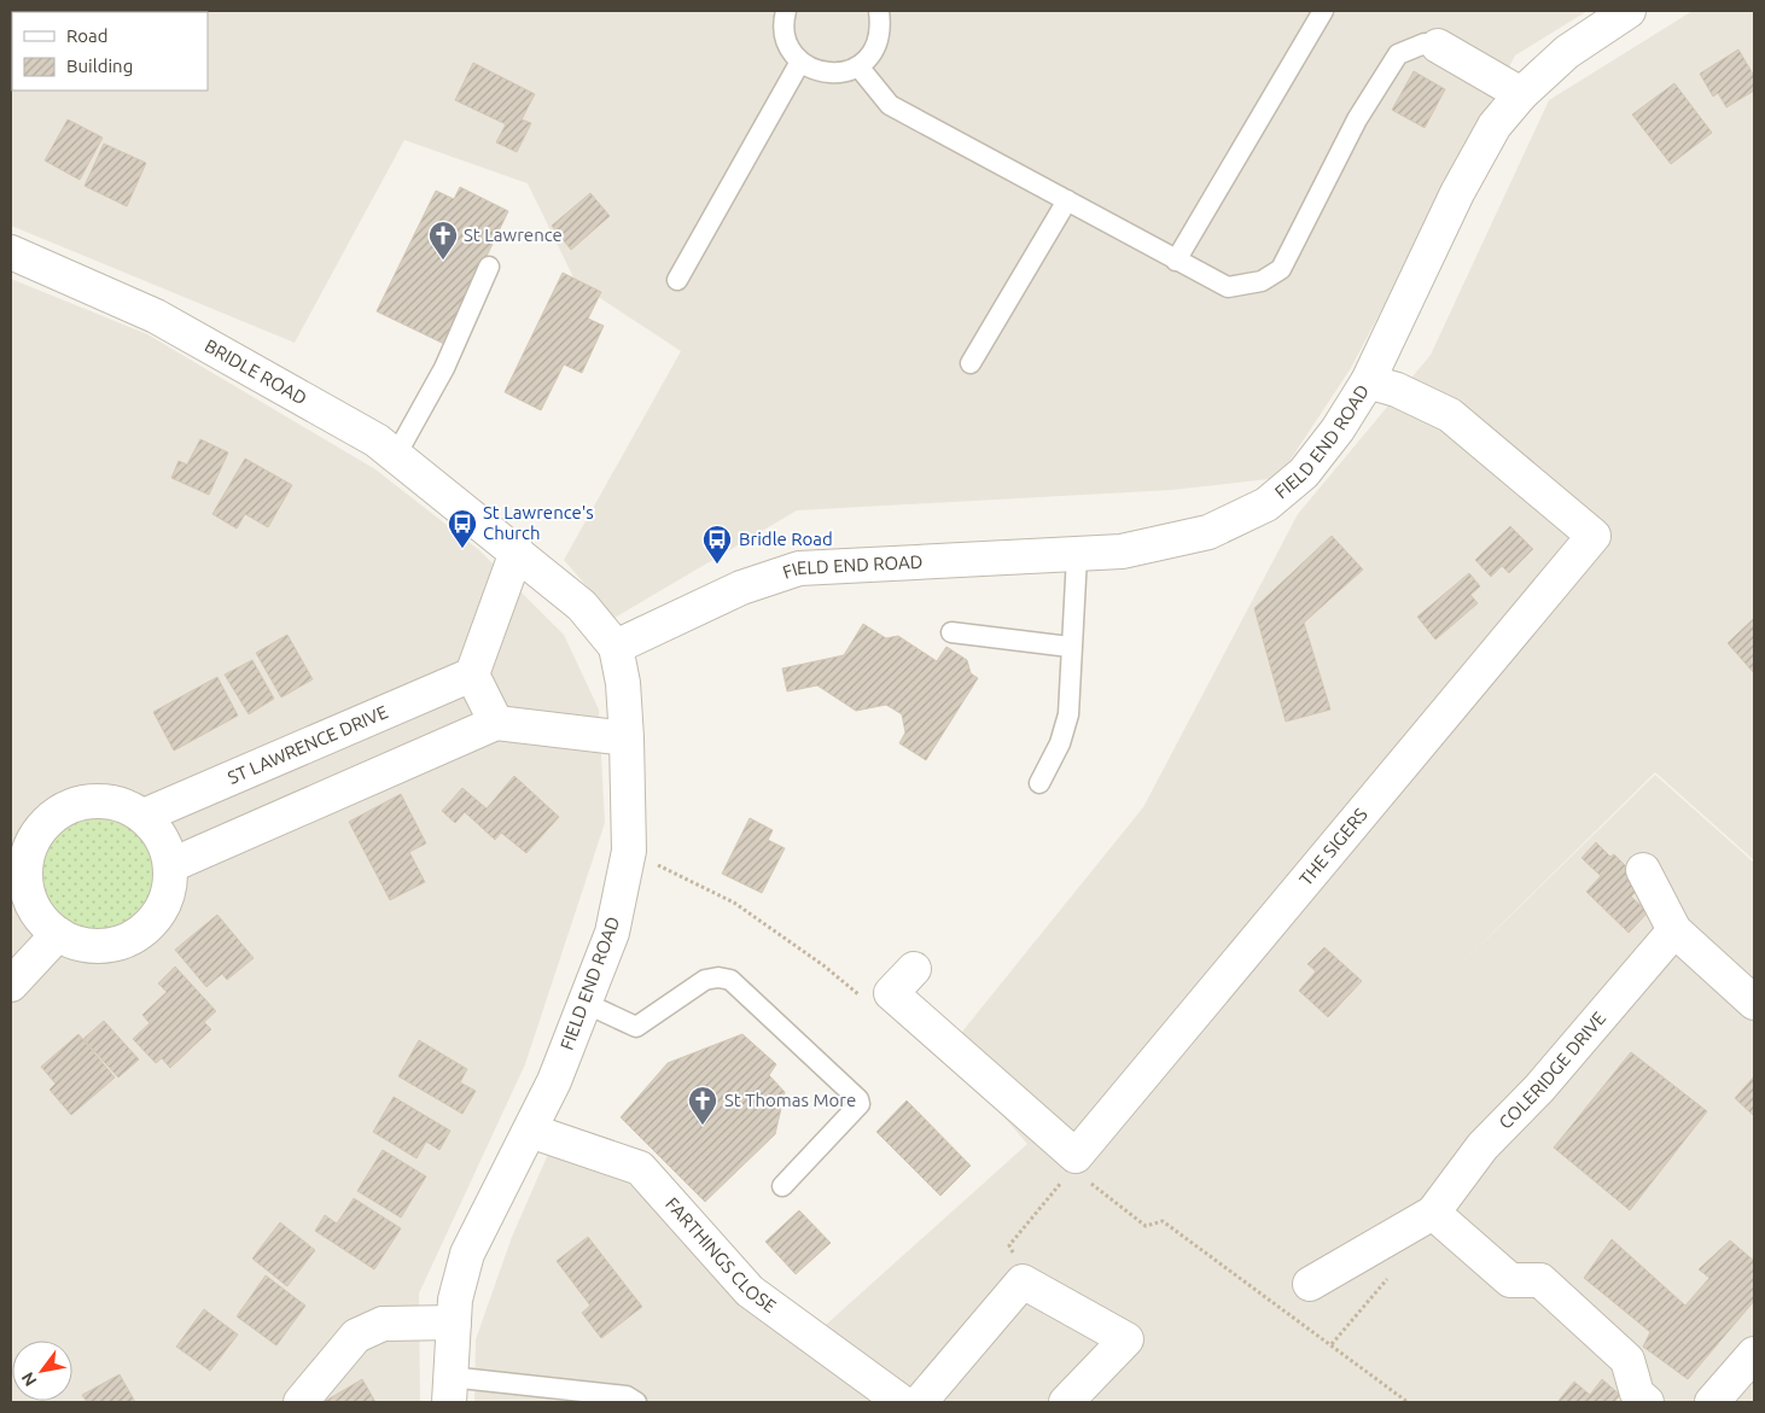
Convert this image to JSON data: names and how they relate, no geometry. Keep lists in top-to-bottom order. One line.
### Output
{"streets":{"street":["BRIDLE ROAD","FIELD END ROAD","ST LAWRENCE DRIVE","THE SIGERS","COLERIDGE DRIVE","FARTHINGS CLOSE"]},"crossings":[["BRIDLE ROAD","FIELD END ROAD"],["FIELD END ROAD","THE SIGERS"],["FIELD END ROAD","FARTHINGS CLOSE"]],"places":{"church":["St Lawrence","St Thomas More"],"bus stop":["St Lawrence's Church","Bridle Road"]},"legend":["Road","Building"],"north":"bottom left"}
